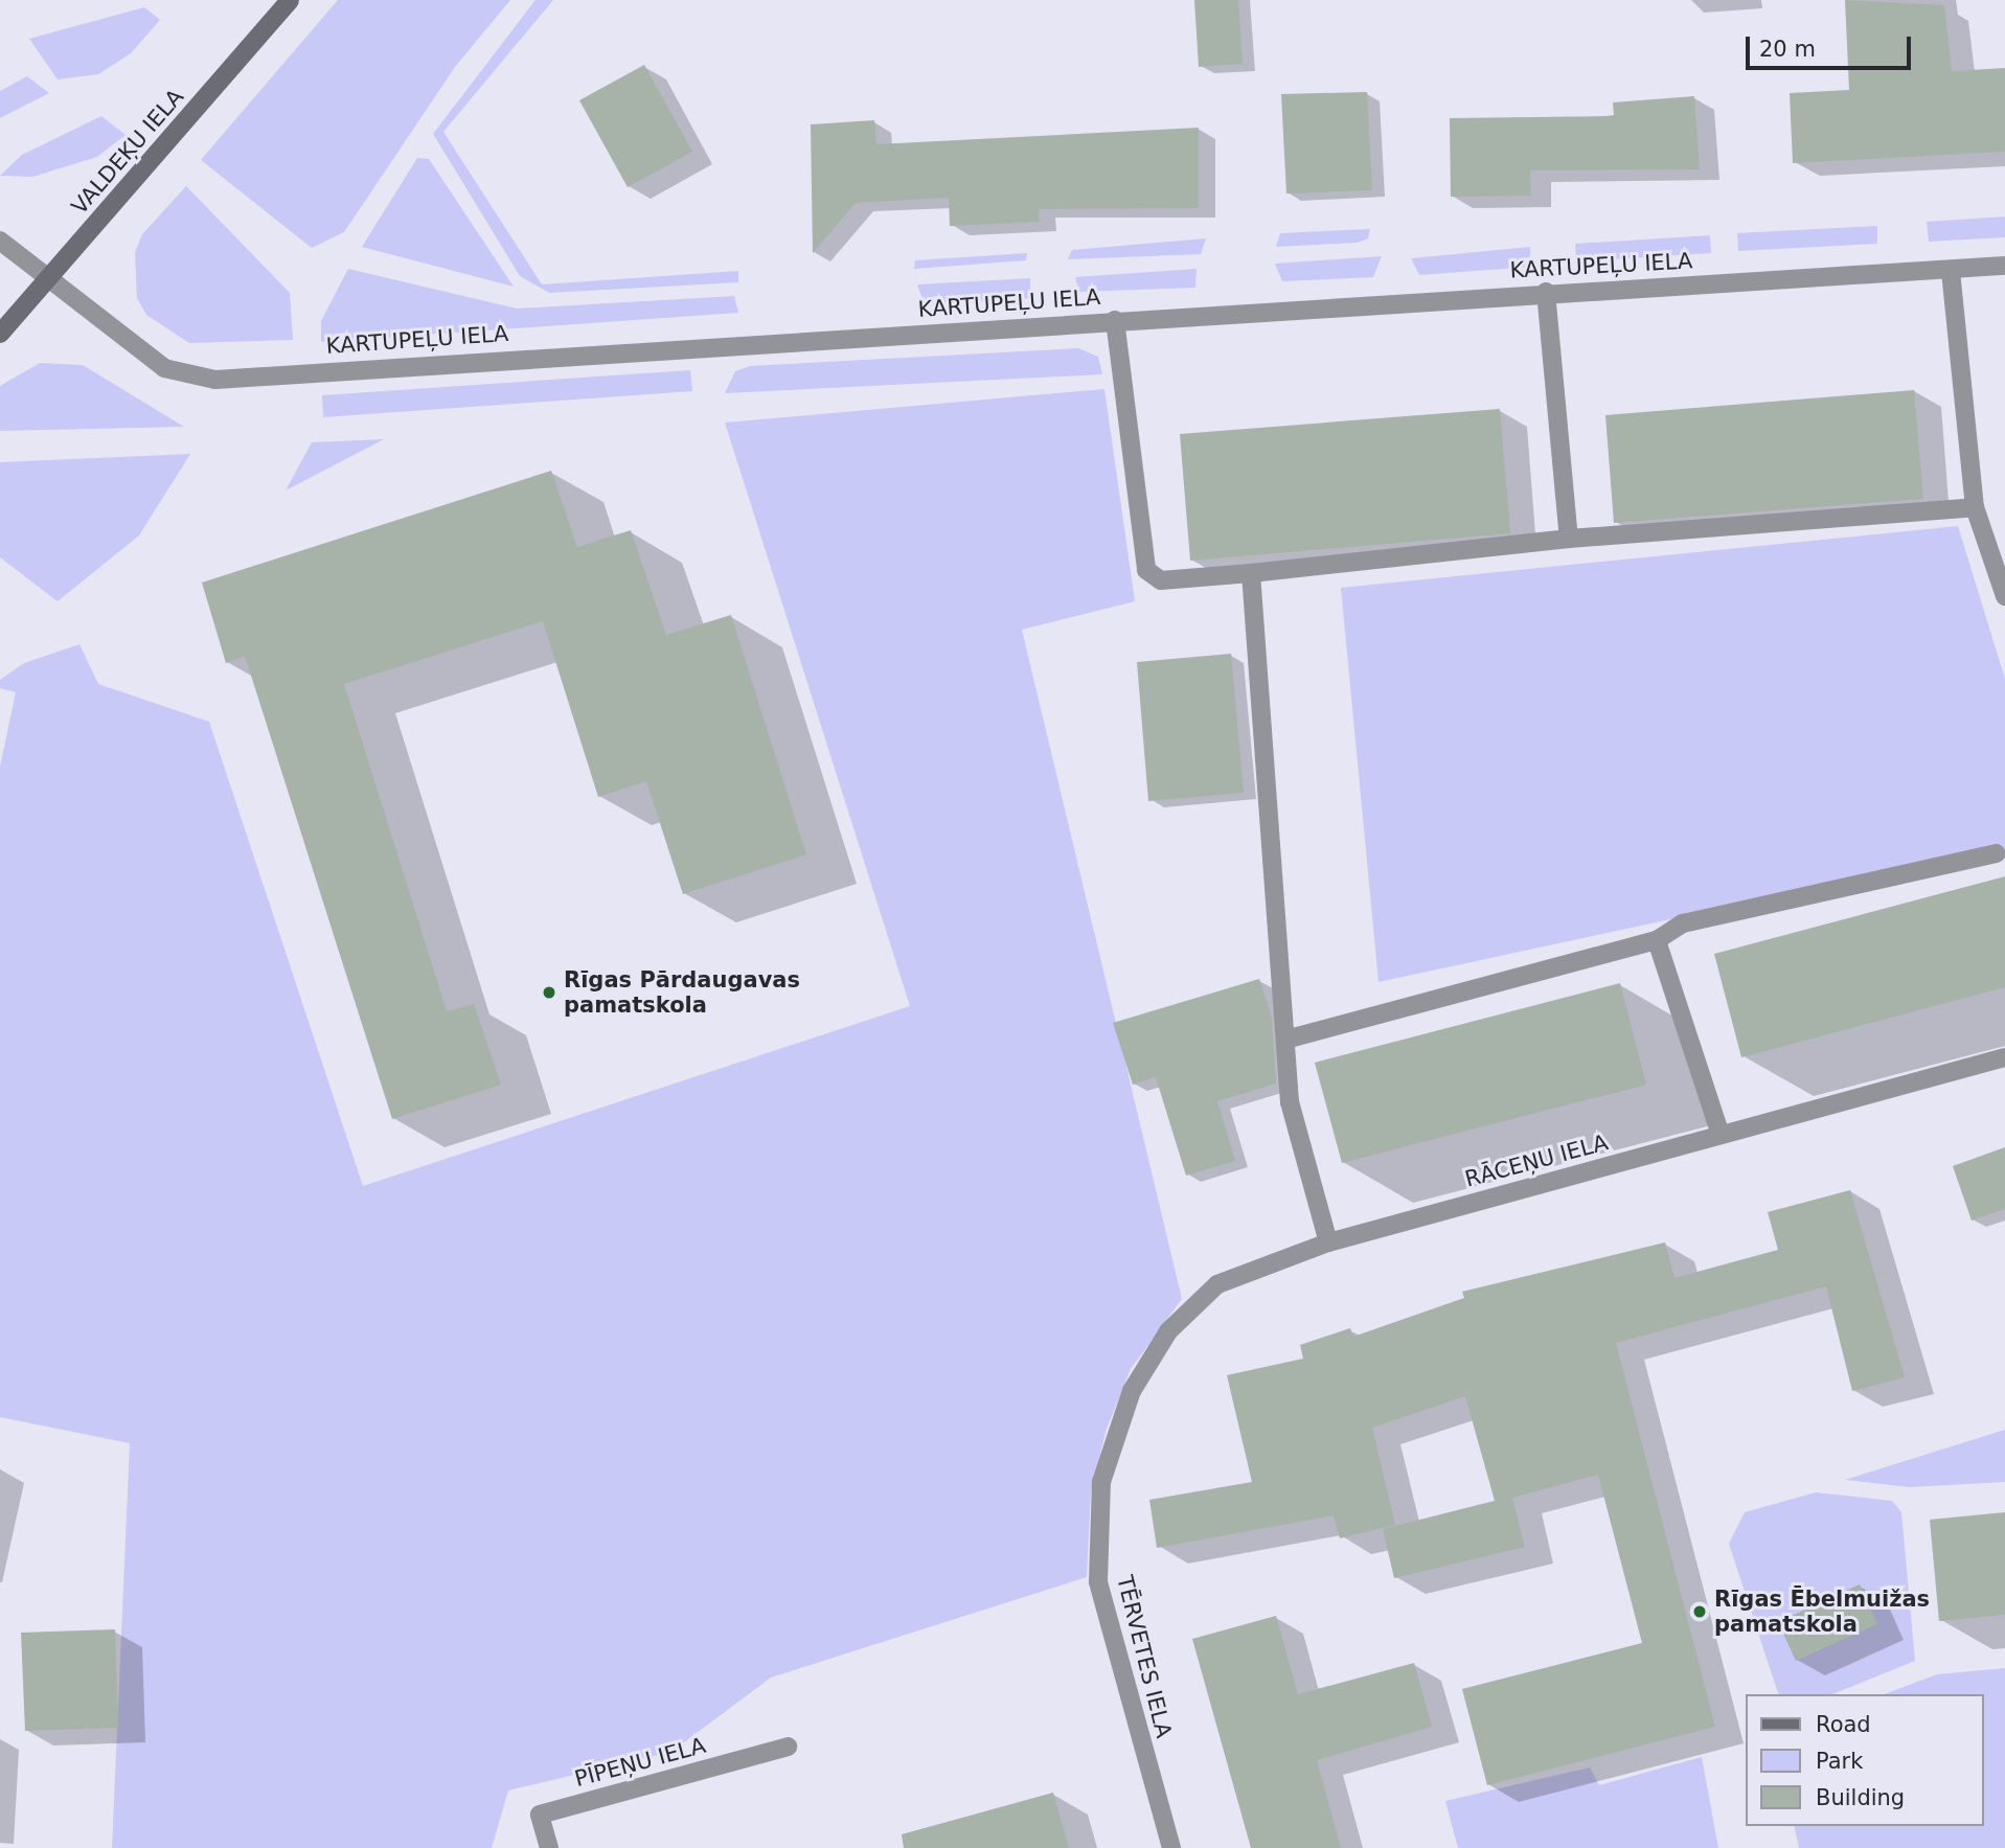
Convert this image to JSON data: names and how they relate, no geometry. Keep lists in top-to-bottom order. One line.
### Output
{"streets":{"street":["VALDEĶU IELA","KARTUPEĻU IELA","RĀCEŅU IELA","TĒRVETES IELA","PĪPEŅU IELA"]},"crossings":[["VALDEĶU IELA","KARTUPEĻU IELA"],["RĀCEŅU IELA","TĒRVETES IELA"]],"places":["Rīgas Pārdaugavas pamatskola","Rīgas Ēbelmuižas pamatskola"],"legend":["Road","Park","Building"],"scale_bar":"20 m"}
